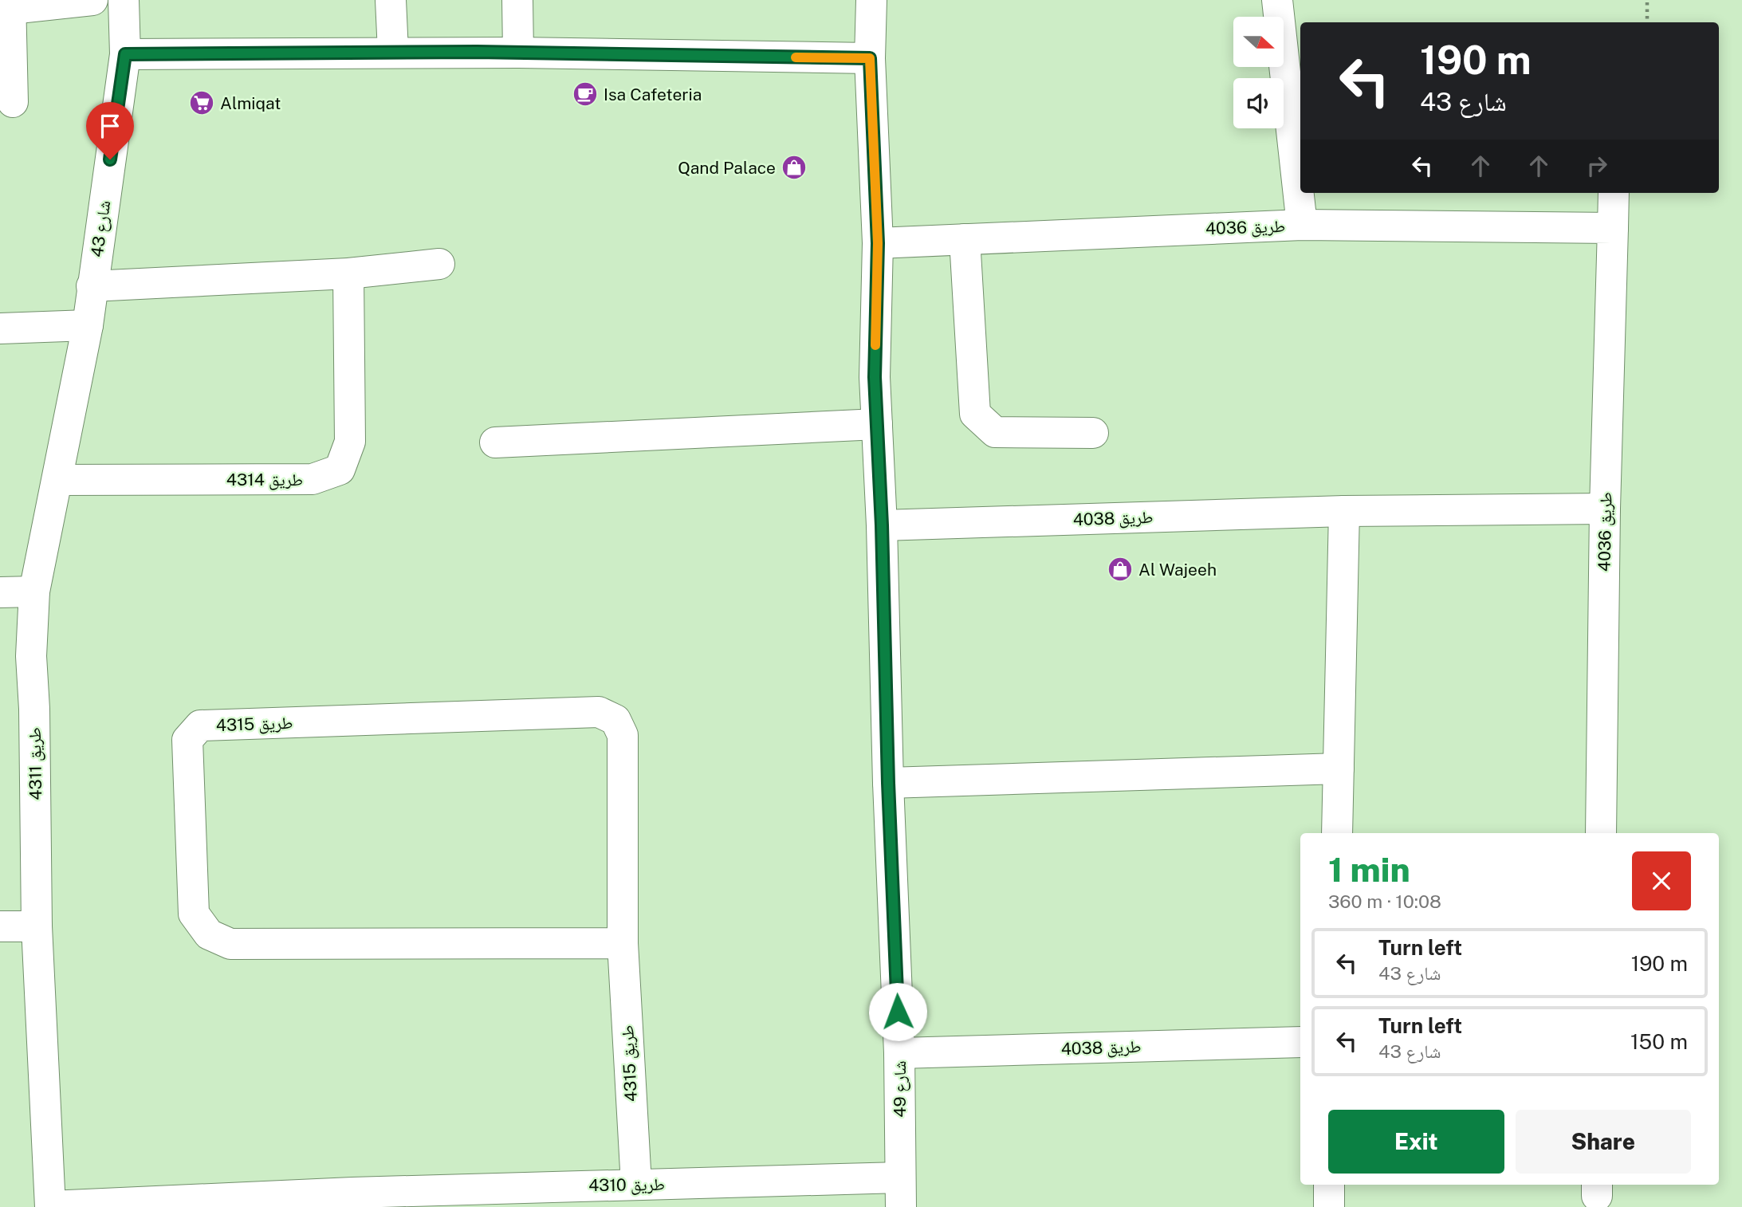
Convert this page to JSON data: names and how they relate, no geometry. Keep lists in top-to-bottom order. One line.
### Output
{"streets":{"street":["طريق 4036","شارع 43","طريق 4314","طريق 4038","طريق 4315","طريق 4311","شارع 49","طريق 4310"]},"crossings":[["طريق 4036","طريق 4038"],["طريق 4036","شارع 49"],["شارع 43","طريق 4311"],["طريق 4314","طريق 4311"],["طريق 4038","شارع 49"],["طريق 4315","طريق 4310"],["طريق 4311","طريق 4310"],["شارع 49","طريق 4310"]],"places":{"cafe":["Isa Cafeteria"],"supermarket":["Almiqat"],"shop":["Qand Palace","Al Wajeeh"]},"north":"right","page":{"turn":["190 m","شارع 43"],"heading":["1 min","360 m · 10:08"],"list":[{"name":"Turn left","note":"شارع 43","value":"190 m"},{"name":"Turn left","note":"شارع 43","value":"150 m"}],"buttons":["Exit","Share"]}}
